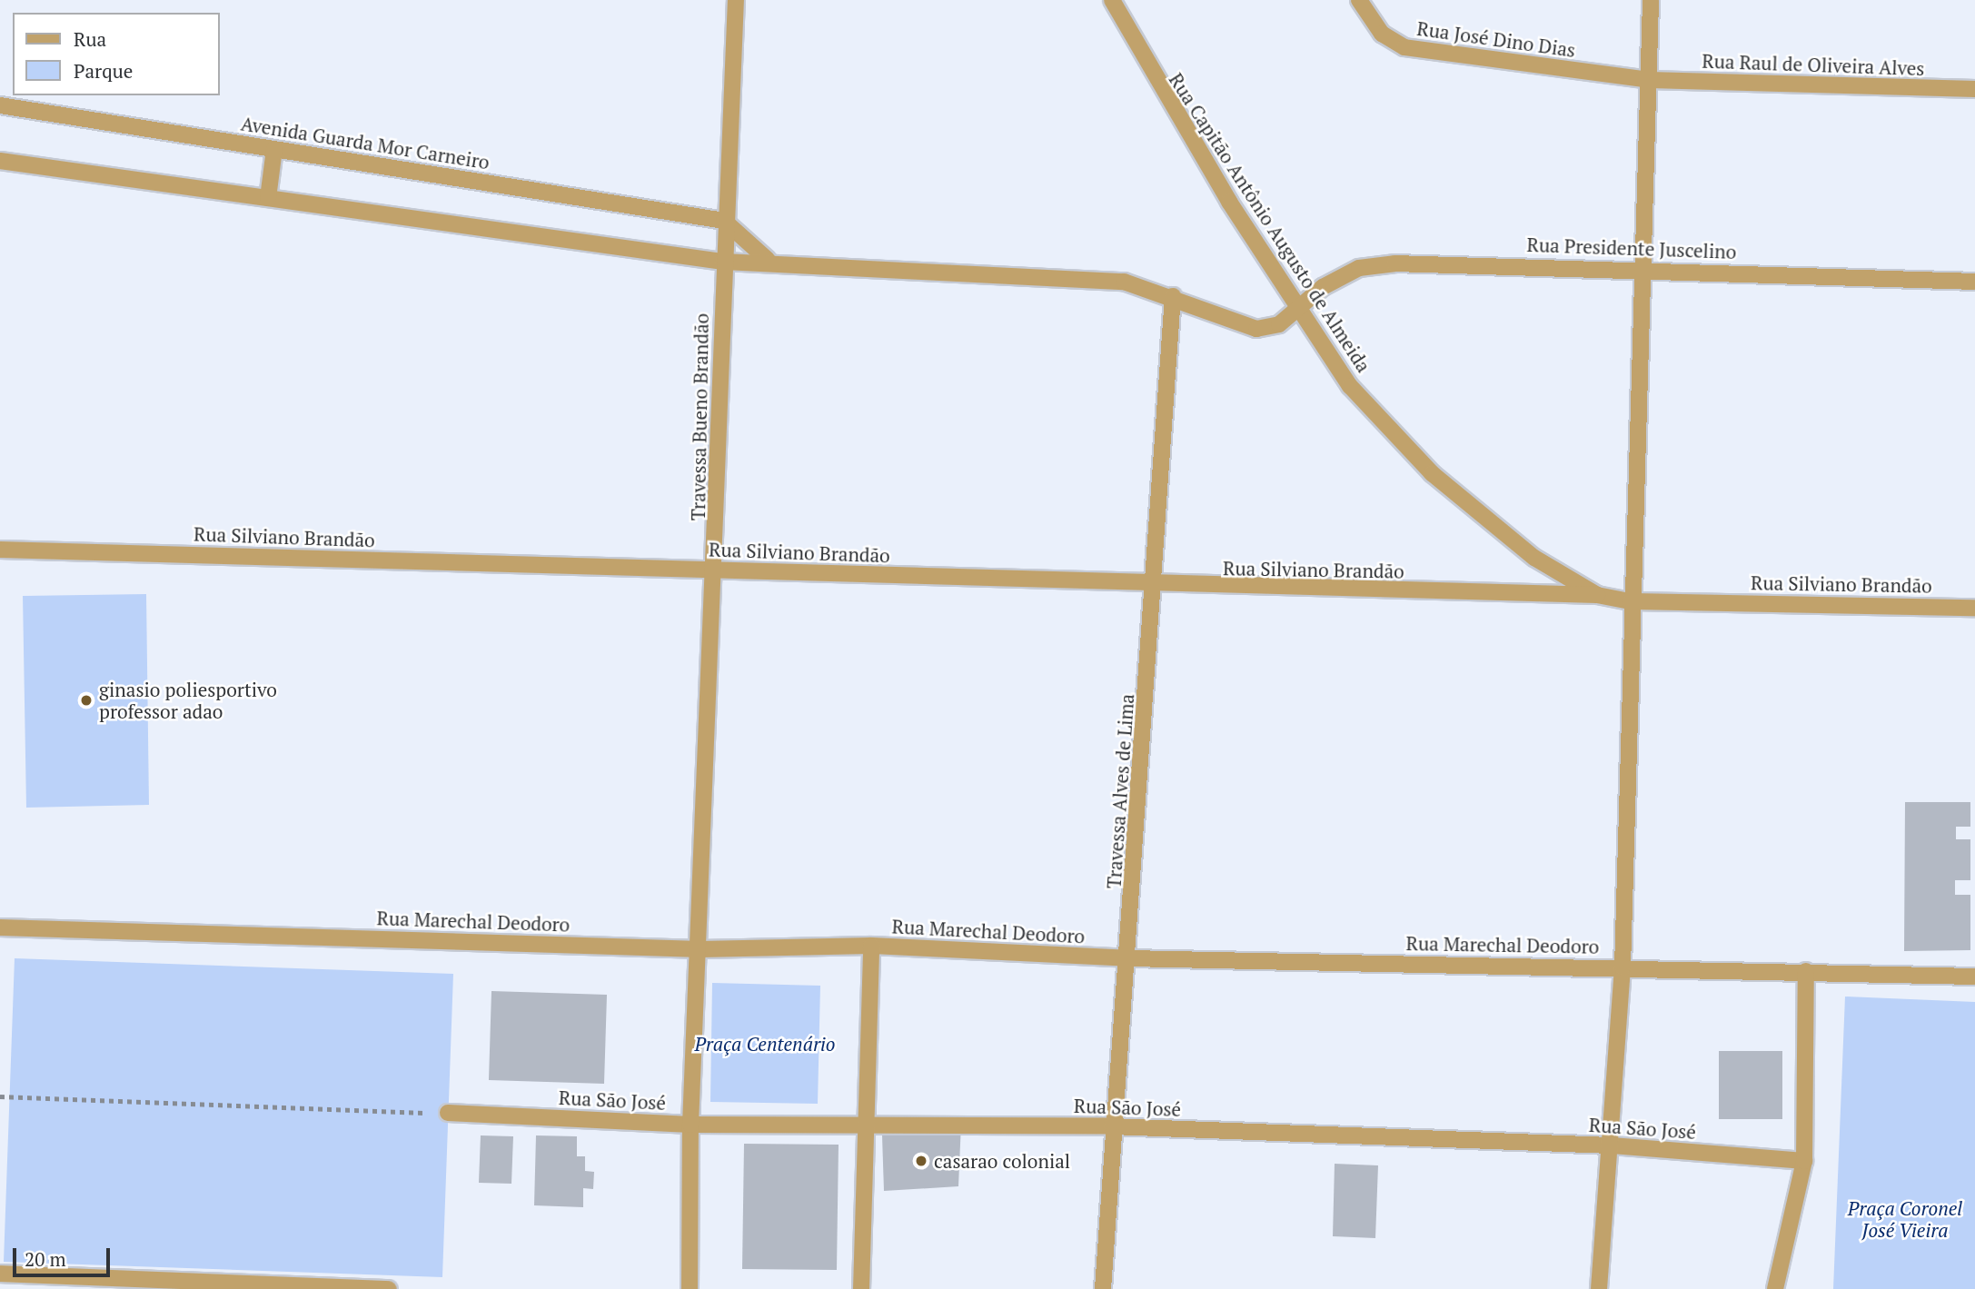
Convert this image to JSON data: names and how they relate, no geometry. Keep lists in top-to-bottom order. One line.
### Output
{"streets":{"street":["Rua José Dino Dias","Rua Raul de Oliveira Alves","Avenida Guarda Mor Carneiro","Rua Capitão Antônio Augusto de Almeida","Rua Presidente Juscelino","Travessa Bueno Brandão","Rua Silviano Brandão","Travessa Alves de Lima","Rua Marechal Deodoro","Rua São José"]},"crossings":[["Rua José Dino Dias","Rua Raul de Oliveira Alves"],["Avenida Guarda Mor Carneiro","Travessa Bueno Brandão"],["Rua Capitão Antônio Augusto de Almeida","Rua Presidente Juscelino"],["Rua Capitão Antônio Augusto de Almeida","Rua Silviano Brandão"],["Rua Presidente Juscelino","Travessa Bueno Brandão"],["Rua Presidente Juscelino","Travessa Alves de Lima"],["Travessa Bueno Brandão","Rua Silviano Brandão"],["Travessa Bueno Brandão","Rua Marechal Deodoro"],["Rua Silviano Brandão","Travessa Alves de Lima"],["Travessa Alves de Lima","Rua Marechal Deodoro"],["Travessa Alves de Lima","Rua São José"]],"parks":["Praça Centenário","Praça Coronel José Vieira"],"places":["ginasio poliesportivo professor adao","casarao colonial"],"legend":["Rua","Parque"],"scale_bar":"20 m"}
